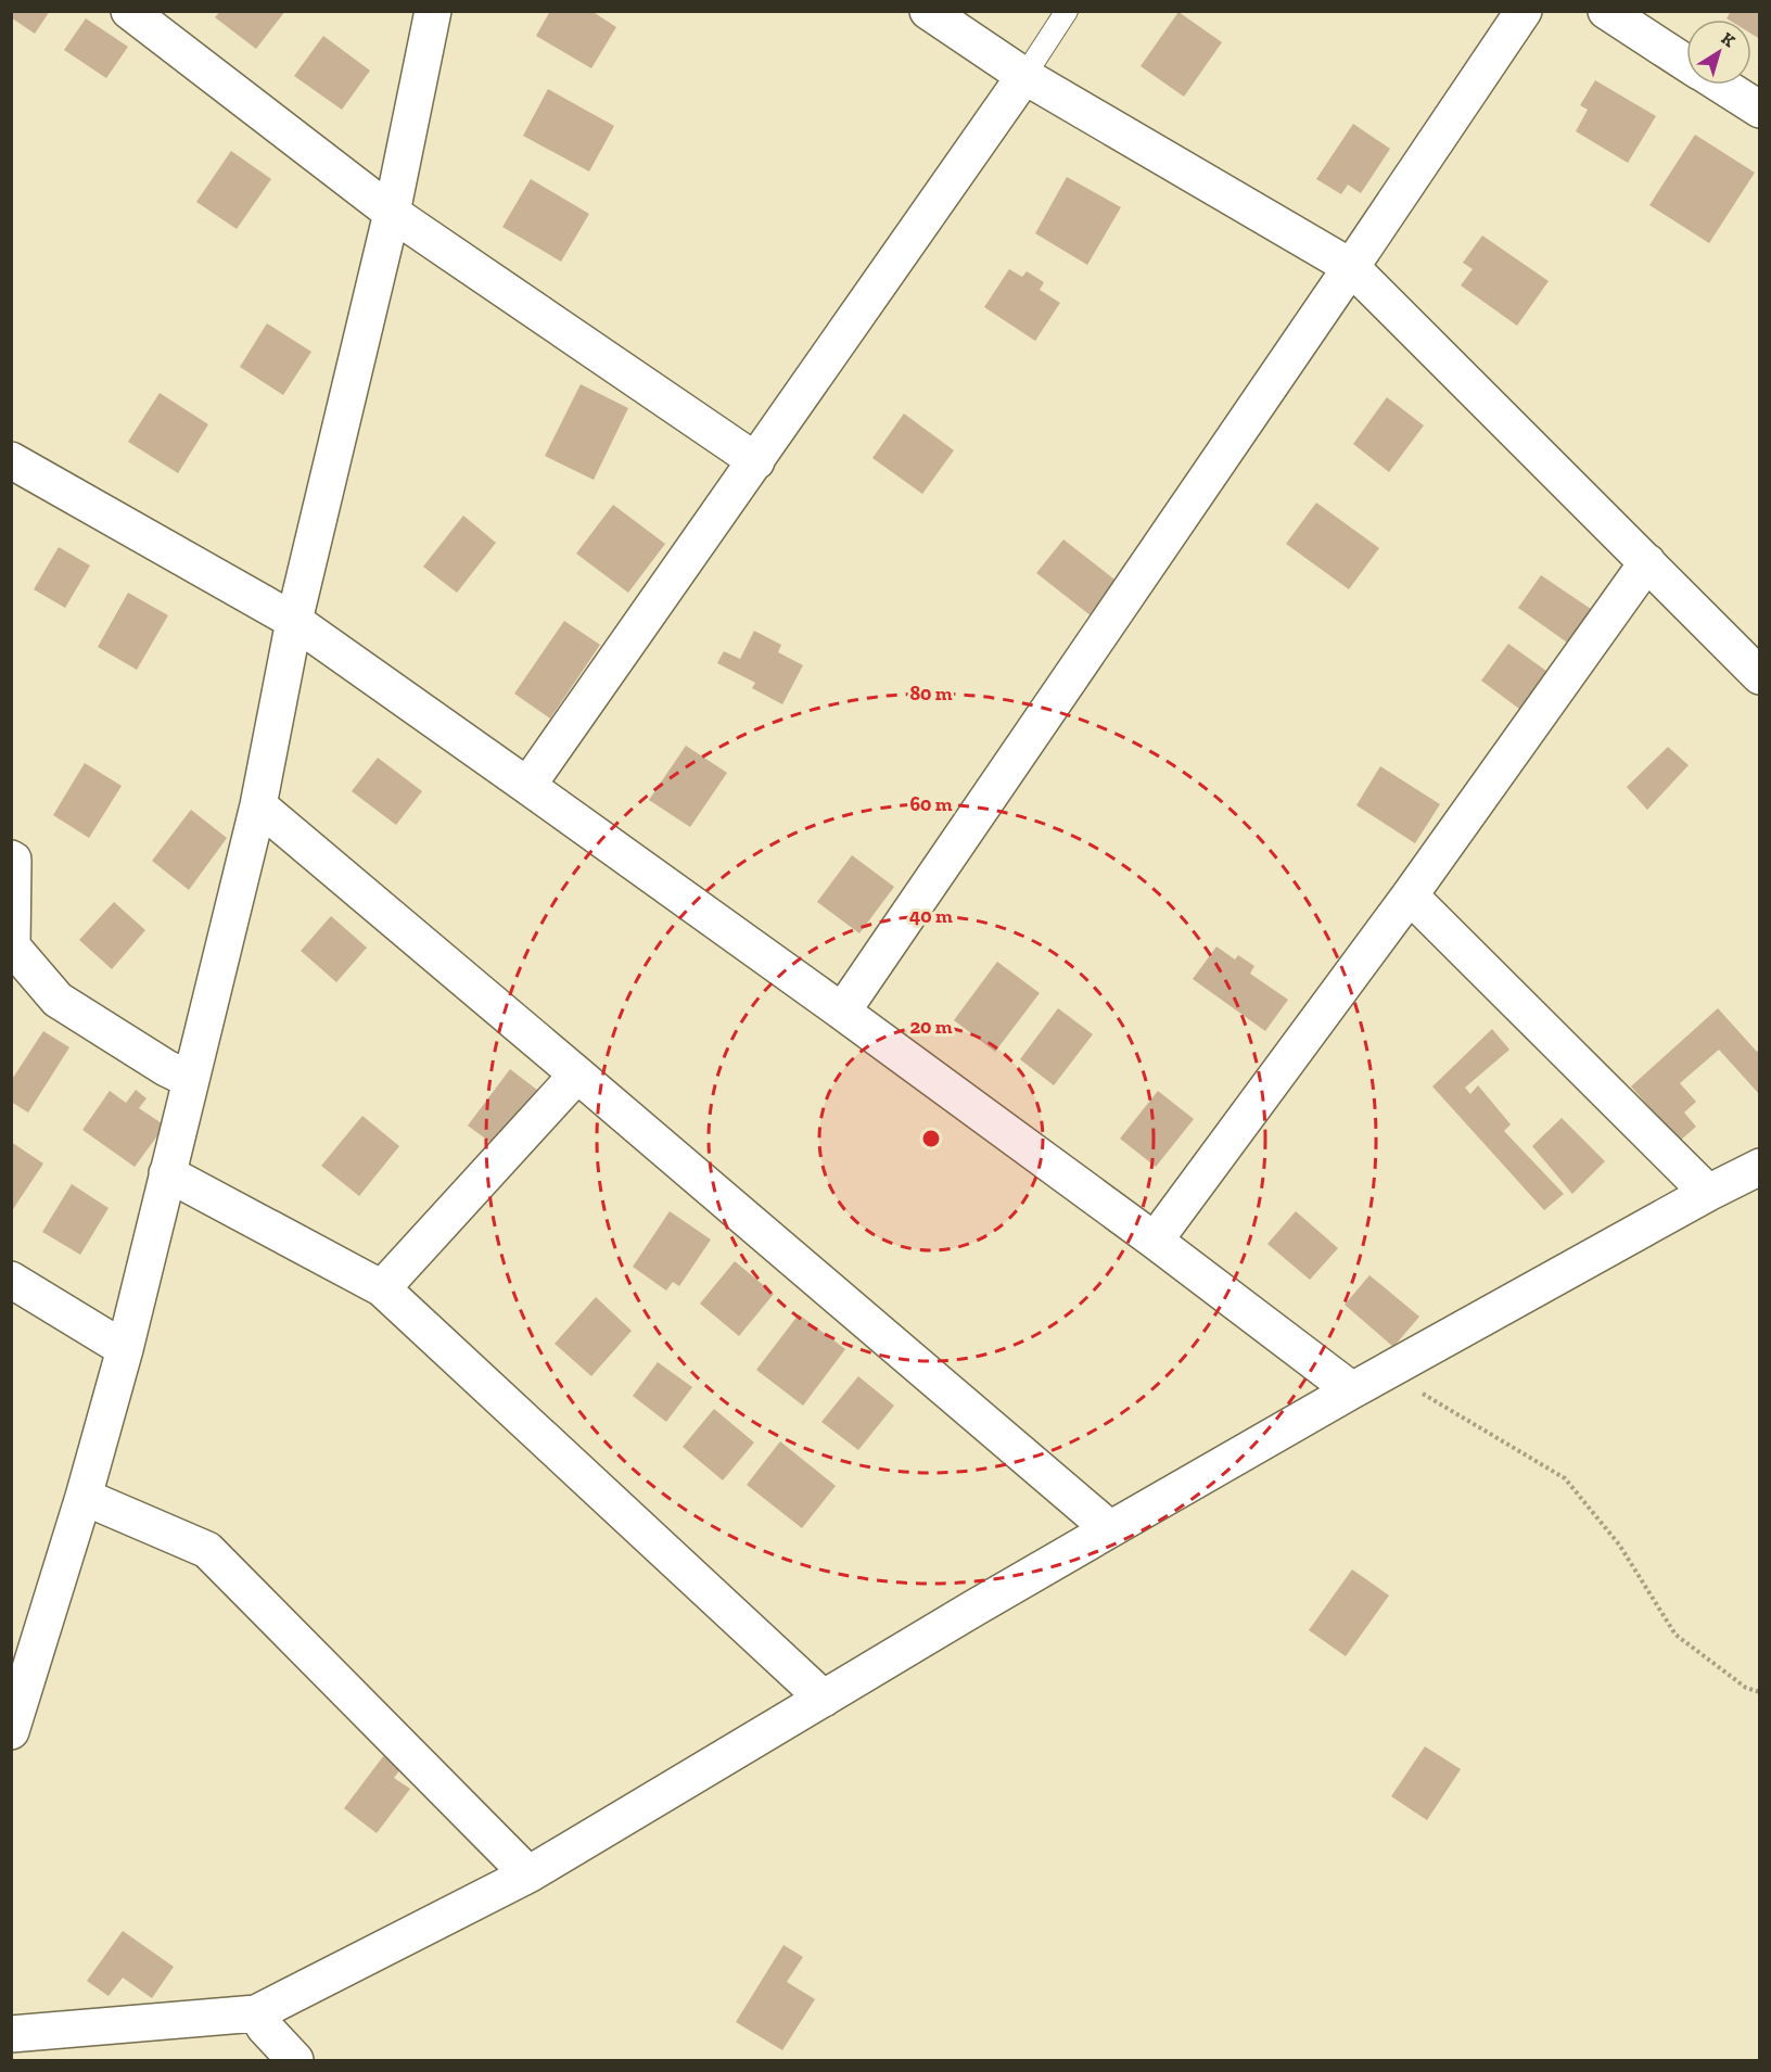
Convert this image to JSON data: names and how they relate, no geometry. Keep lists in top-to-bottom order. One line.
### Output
{"north":"top right","rings":["80 m","60 m","40 m","20 m"]}
